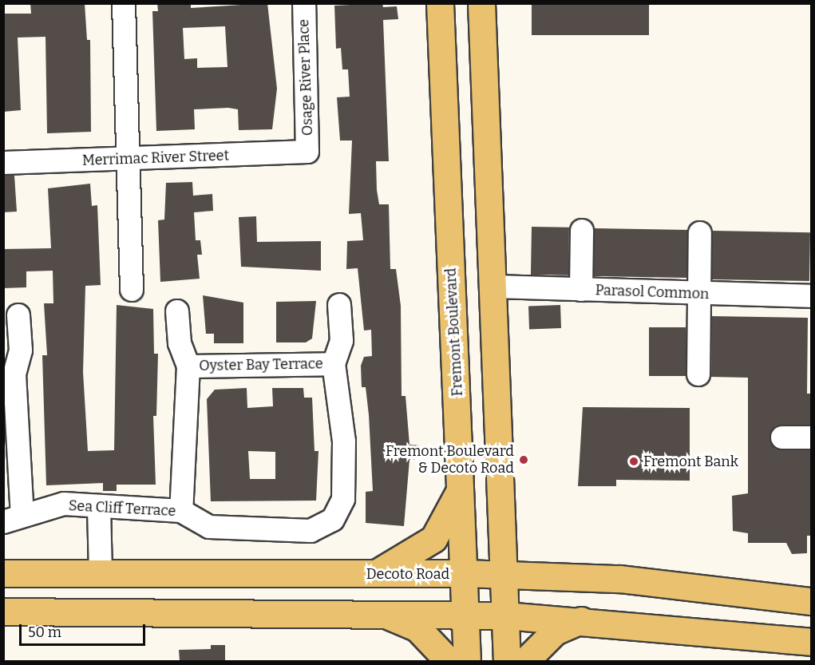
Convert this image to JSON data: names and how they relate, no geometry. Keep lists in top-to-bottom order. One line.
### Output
{"streets":{"main road":["Fremont Boulevard","Decoto Road"],"street":["Osage River Place","Merrimac River Street","Parasol Common","Oyster Bay Terrace","Sea Cliff Terrace"]},"crossings":[["Osage River Place","Merrimac River Street"],["Fremont Boulevard","Decoto Road"],["Oyster Bay Terrace","Sea Cliff Terrace"]],"places":["Fremont Boulevard & Decoto Road","Fremont Bank"],"scale_bar":"50 m"}
